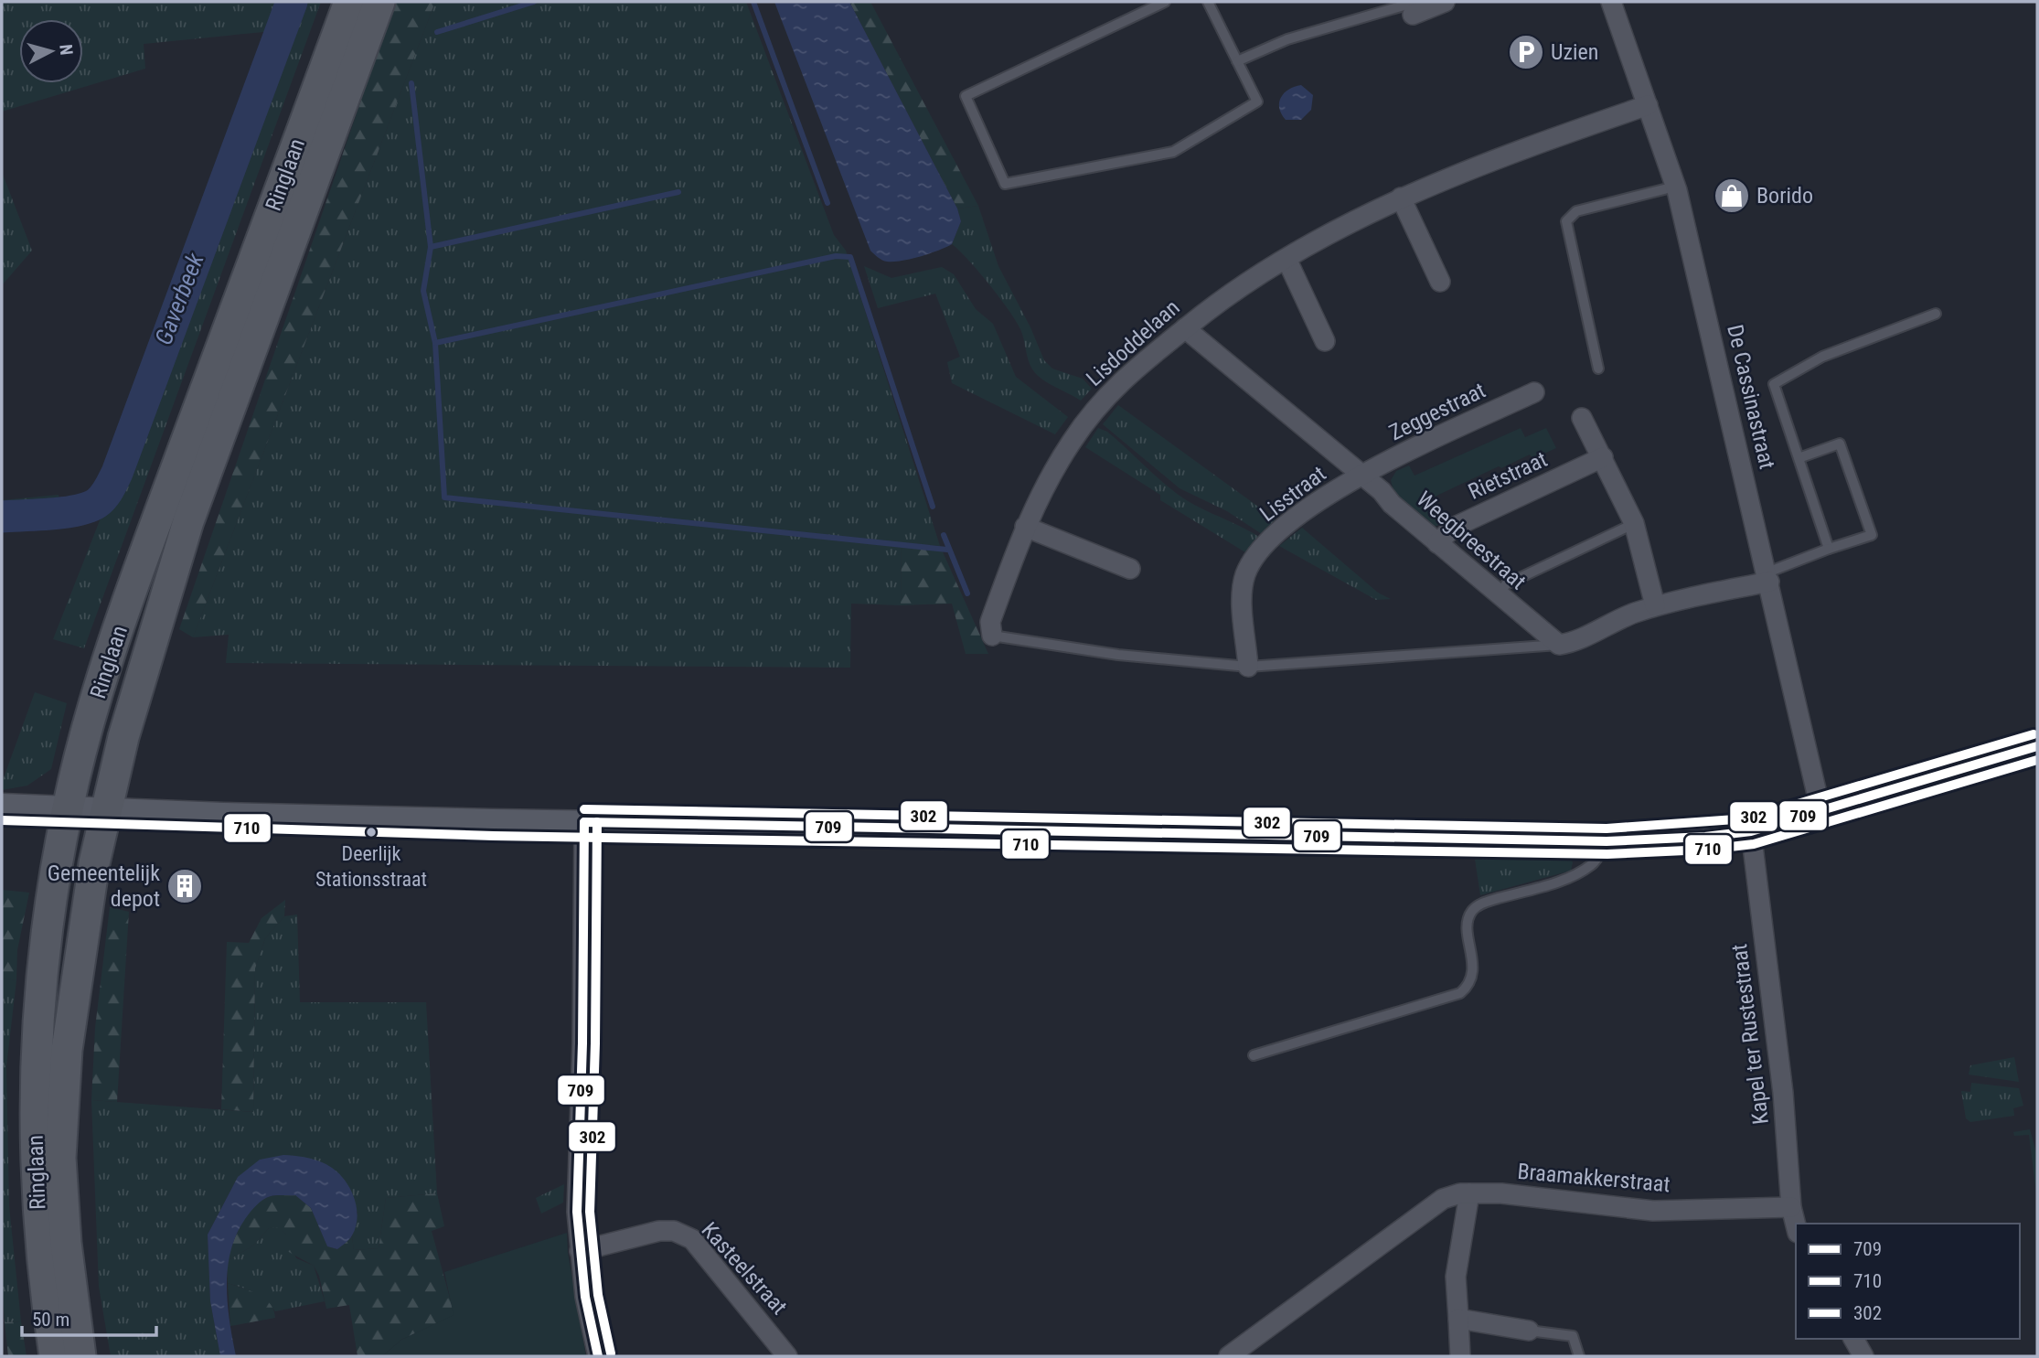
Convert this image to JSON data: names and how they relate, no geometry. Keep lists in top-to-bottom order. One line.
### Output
{"streets":{"main road":["Ringlaan"],"street":["Lisdoddelaan","De Cassinastraat","Zeggestraat","Rietstraat","Lisstraat","Weegbreestraat","Kapel ter Rustestraat","Braamakkerstraat","Kasteelstraat"]},"crossings":[["Lisdoddelaan","De Cassinastraat"],["Lisdoddelaan","Weegbreestraat"],["Zeggestraat","Lisstraat"],["Zeggestraat","Weegbreestraat"],["Rietstraat","Weegbreestraat"],["Lisstraat","Weegbreestraat"],["Kapel ter Rustestraat","Braamakkerstraat"]],"water":["Gaverbeek"],"places":{"parking":["Uzien"],"shop":["Borido"],"other":["Deerlijk Stationsstraat"],"building":["Gemeentelijk depot"]},"lines":["transit line 302","transit line 709","transit line 710"],"legend":["709","710","302"],"scale_bar":"50 m","north":"right"}
